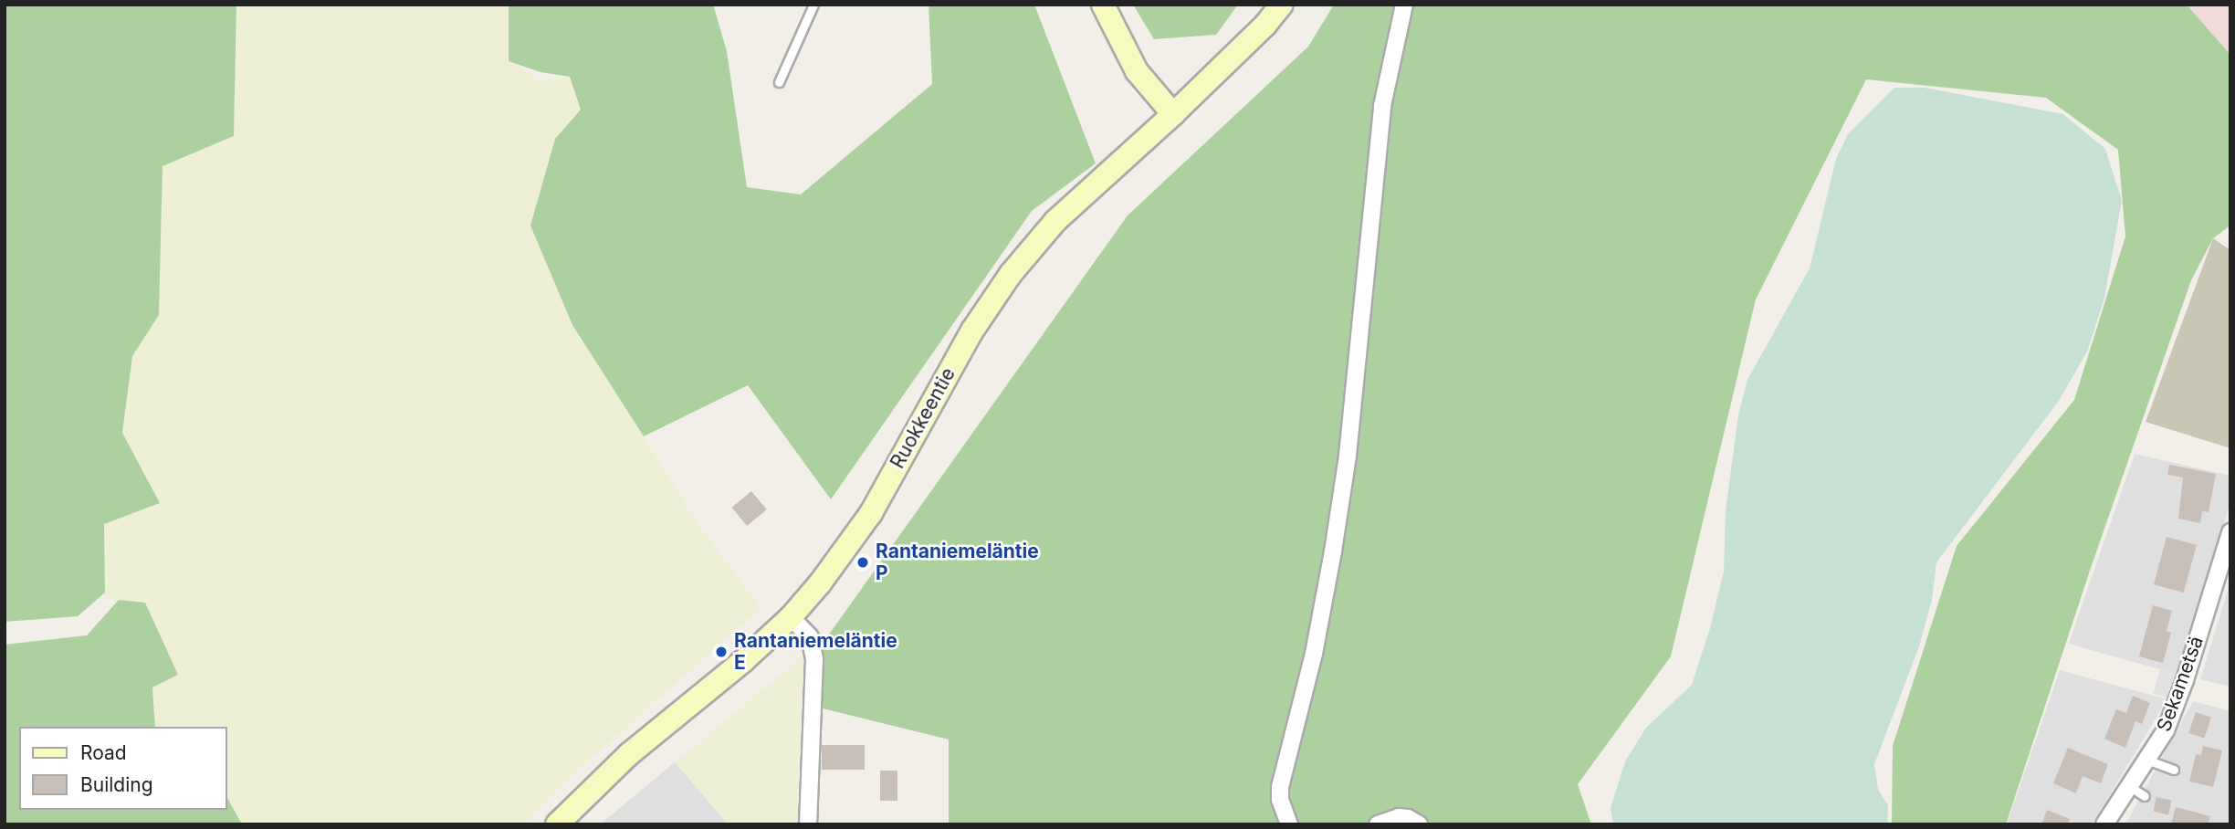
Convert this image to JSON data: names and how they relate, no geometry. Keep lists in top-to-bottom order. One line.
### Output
{"streets":{"street":["Ruokkeentie","Sekametsä"]},"places":["Rantaniemeläntie P","Rantaniemeläntie E"],"legend":["Road","Building"]}
